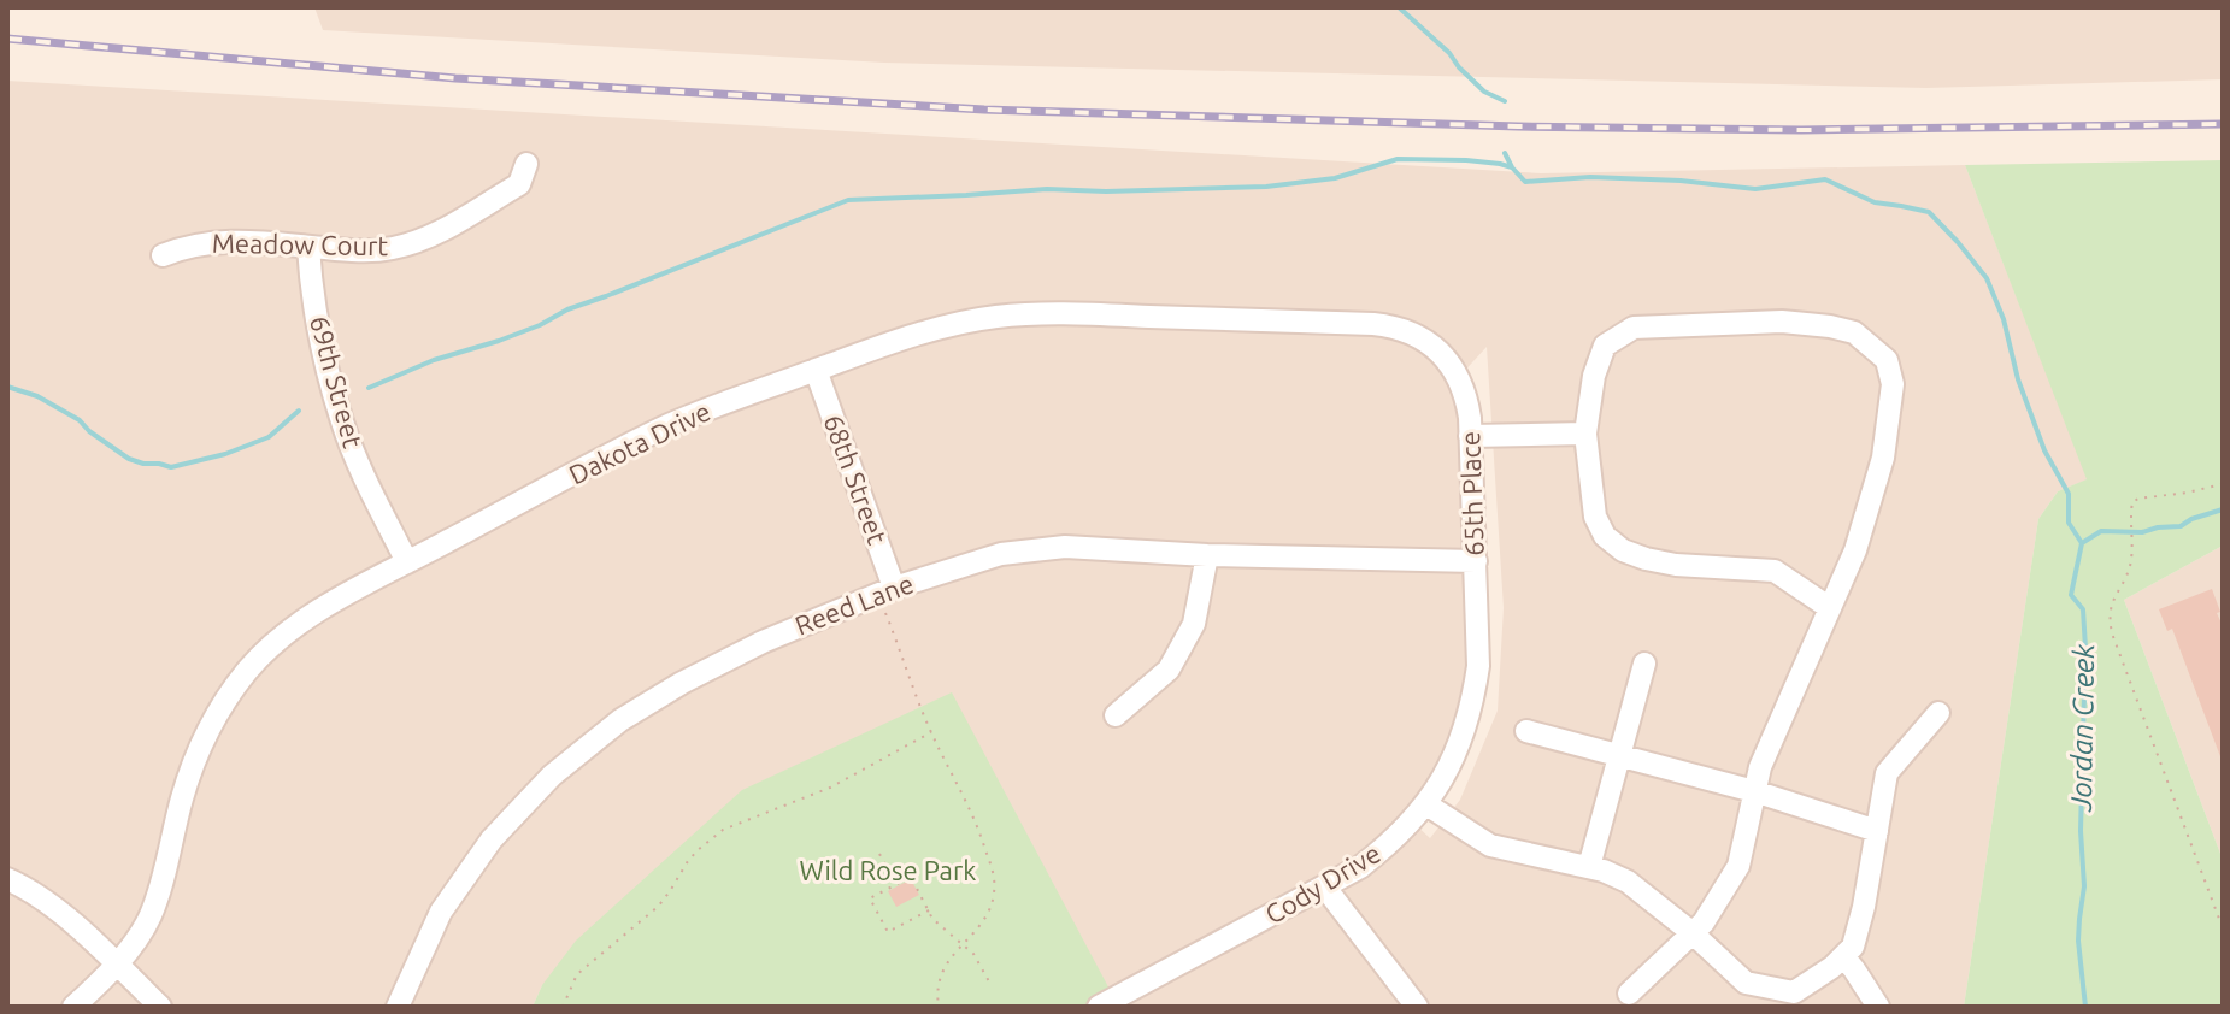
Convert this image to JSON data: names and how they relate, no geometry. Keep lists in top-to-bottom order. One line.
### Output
{"streets":{"street":["Meadow Court","69th Street","Dakota Drive","68th Street","65th Place","Reed Lane","Cody Drive"]},"crossings":[["Meadow Court","69th Street"],["69th Street","Dakota Drive"],["Dakota Drive","68th Street"],["Dakota Drive","65th Place"],["68th Street","Reed Lane"],["65th Place","Reed Lane"],["65th Place","Cody Drive"]],"water":["Jordan Creek"],"parks":["Wild Rose Park"]}
